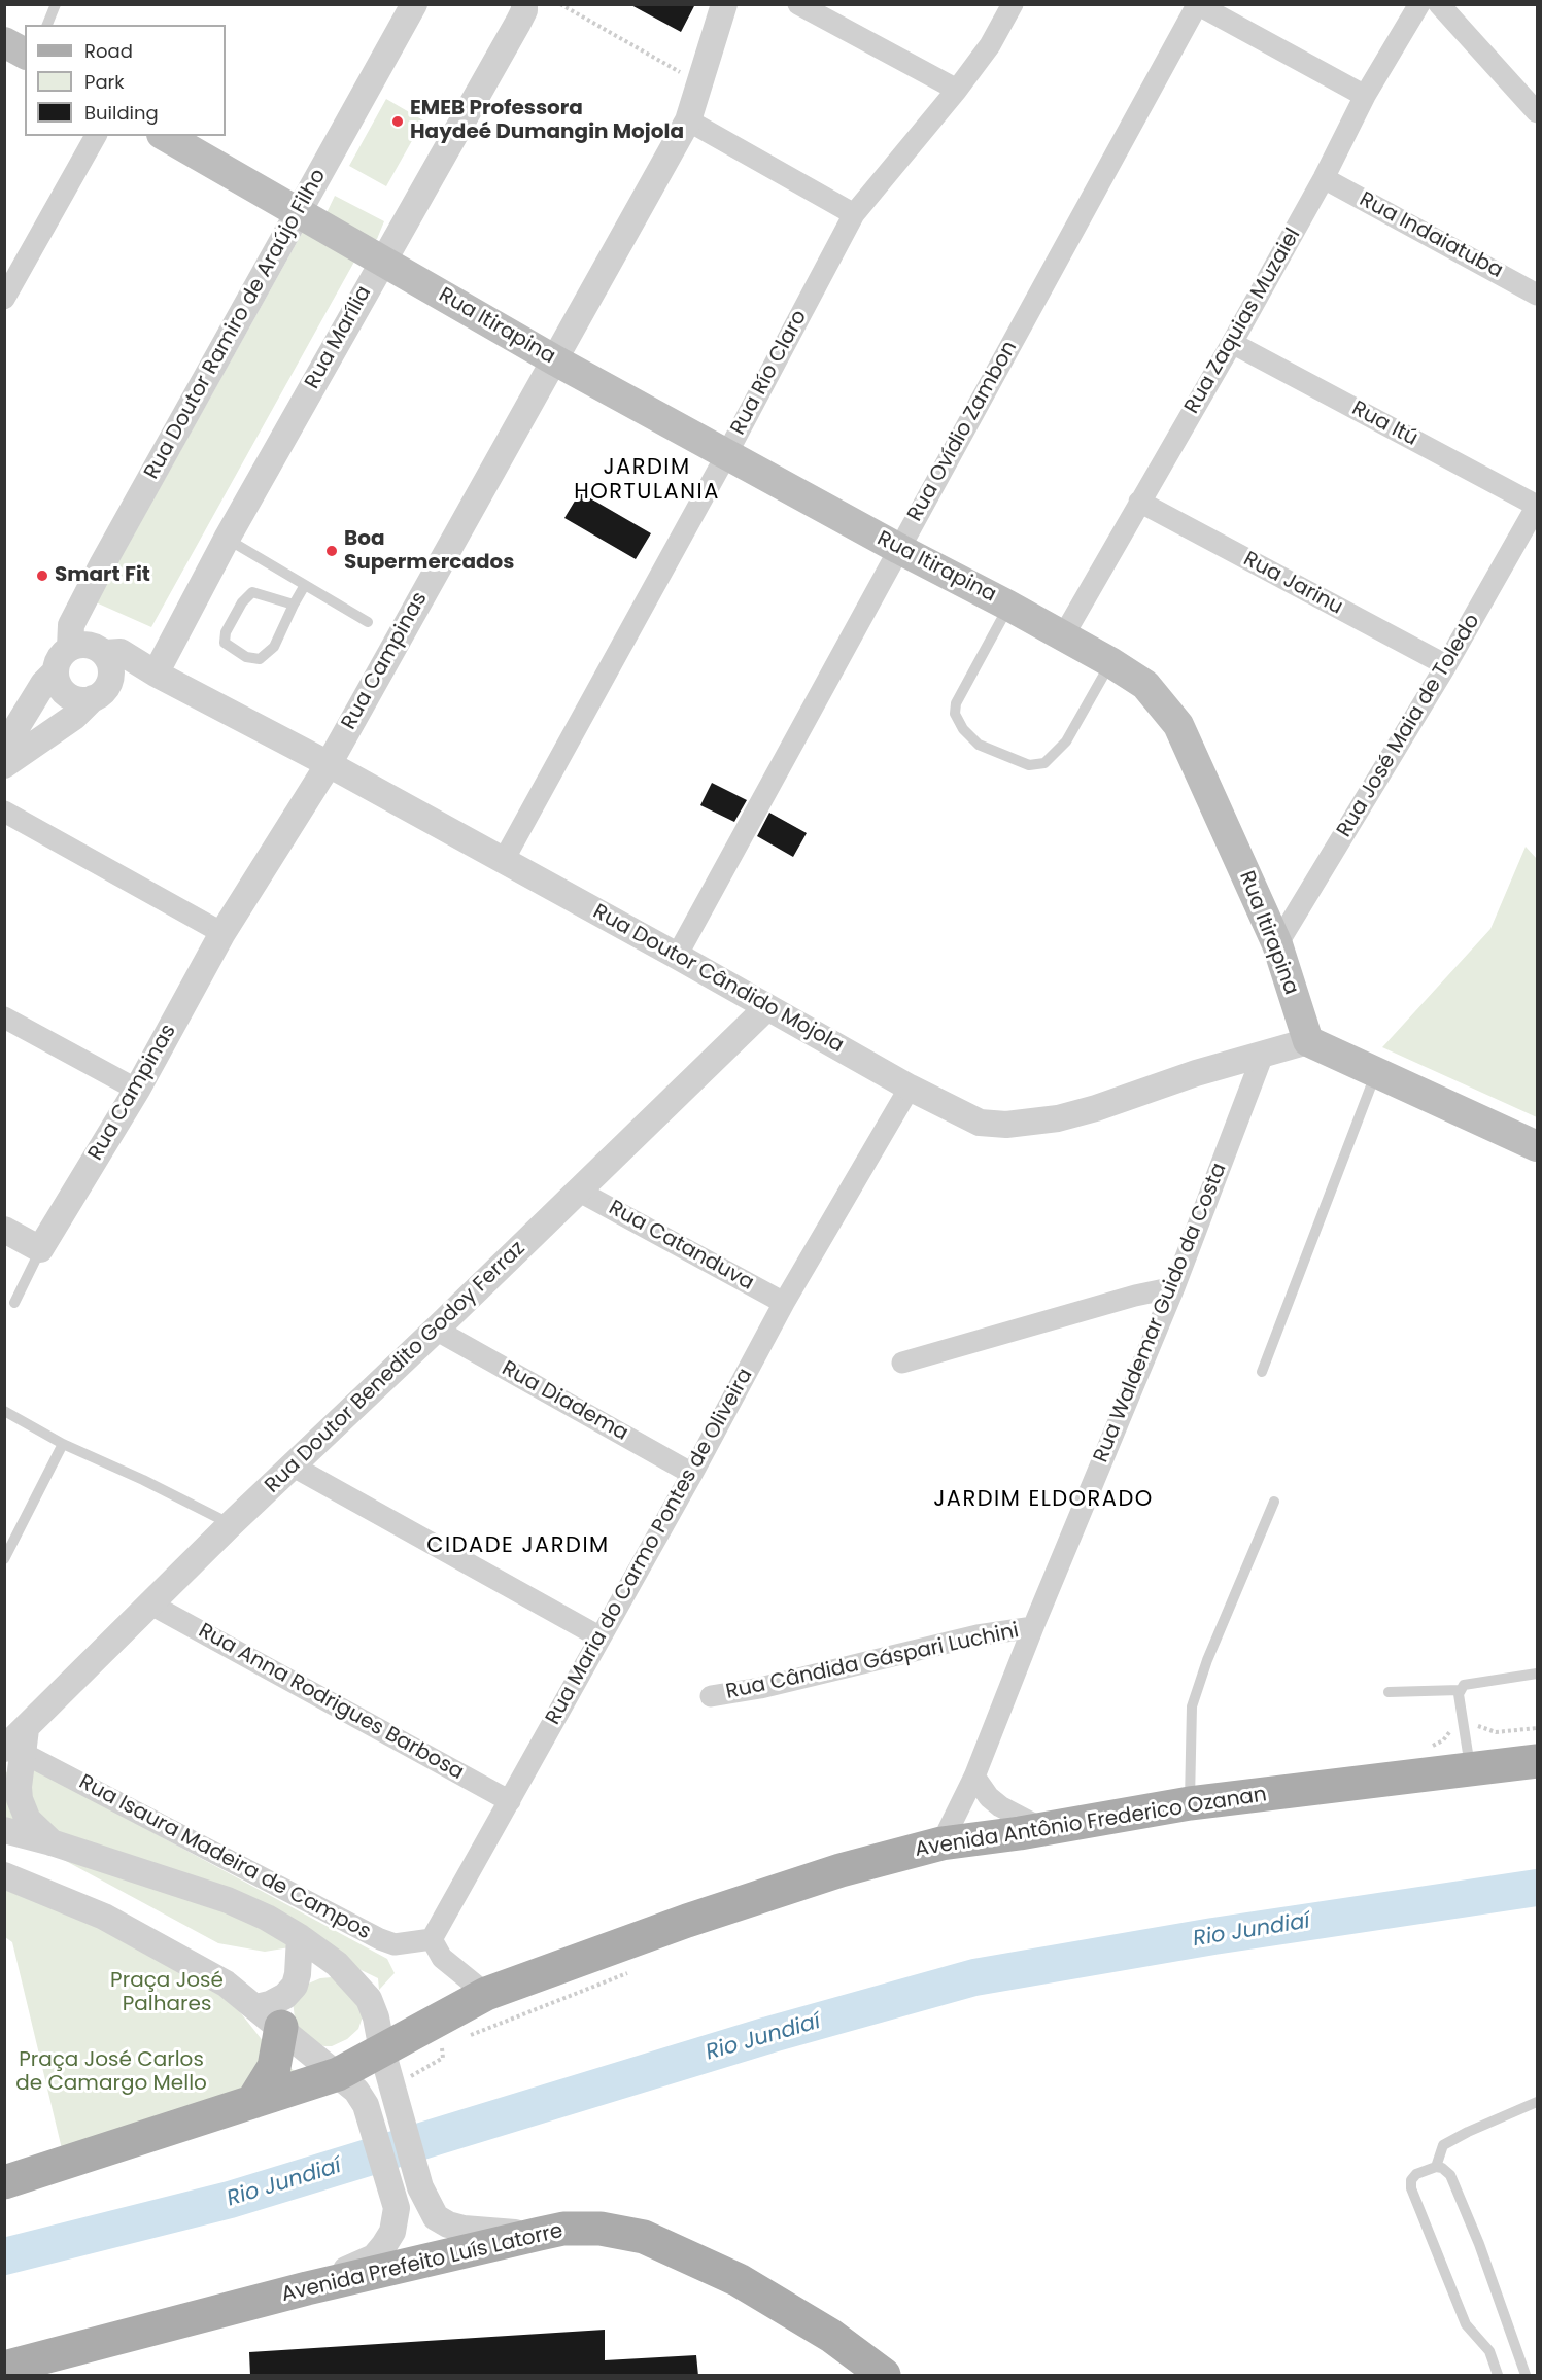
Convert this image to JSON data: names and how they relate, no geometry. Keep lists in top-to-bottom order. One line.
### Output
{"streets":{"main road":["Rua Itirapina","Avenida Antônio Frederico Ozanan","Avenida Prefeito Luís Latorre"],"street":["Rua Indaiatuba","Rua Zaquias Muzaiel","Rua Doutor Ramiro de Araújo Filho","Rua Marília","Rua Río Claro","Rua Itú","Rua Ovídio Zambon","Rua Jarinu","Rua Campinas","Rua José Maia de Toledo","Rua Doutor Cândido Mojola","Rua Catanduva","Rua Waldemar Guido da Costa","Rua Doutor Benedito Godoy Ferraz","Rua Diadema","Rua Maria do Carmo Pontes de Oliveira","Rua Cândida Gáspari Luchini","Rua Anna Rodrigues Barbosa","Rua Isaura Madeira de Campos"]},"crossings":[["Rua Indaiatuba","Rua Zaquias Muzaiel"],["Rua Zaquias Muzaiel","Rua Itirapina"],["Rua Zaquias Muzaiel","Rua Itú"],["Rua Zaquias Muzaiel","Rua Jarinu"],["Rua Doutor Ramiro de Araújo Filho","Rua Itirapina"],["Rua Doutor Ramiro de Araújo Filho","Rua Doutor Cândido Mojola"],["Rua Itirapina","Rua Marília"],["Rua Itirapina","Rua Río Claro"],["Rua Itirapina","Rua Ovídio Zambon"],["Rua Itirapina","Rua Campinas"],["Rua Itirapina","Rua José Maia de Toledo"],["Rua Itirapina","Rua Doutor Cândido Mojola"],["Rua Marília","Rua Doutor Cândido Mojola"],["Rua Río Claro","Rua Doutor Cândido Mojola"],["Rua Itú","Rua José Maia de Toledo"],["Rua Ovídio Zambon","Rua Doutor Cândido Mojola"],["Rua Jarinu","Rua José Maia de Toledo"],["Rua Campinas","Rua Doutor Cândido Mojola"],["Rua Doutor Cândido Mojola","Rua Waldemar Guido da Costa"],["Rua Doutor Cândido Mojola","Rua Doutor Benedito Godoy Ferraz"],["Rua Doutor Cândido Mojola","Rua Maria do Carmo Pontes de Oliveira"],["Rua Catanduva","Rua Doutor Benedito Godoy Ferraz"],["Rua Catanduva","Rua Maria do Carmo Pontes de Oliveira"],["Rua Waldemar Guido da Costa","Rua Cândida Gáspari Luchini"],["Rua Waldemar Guido da Costa","Avenida Antônio Frederico Ozanan"],["Rua Doutor Benedito Godoy Ferraz","Rua Diadema"],["Rua Doutor Benedito Godoy Ferraz","Rua Anna Rodrigues Barbosa"],["Rua Doutor Benedito Godoy Ferraz","Rua Isaura Madeira de Campos"],["Rua Diadema","Rua Maria do Carmo Pontes de Oliveira"],["Rua Maria do Carmo Pontes de Oliveira","Rua Anna Rodrigues Barbosa"],["Rua Maria do Carmo Pontes de Oliveira","Rua Isaura Madeira de Campos"]],"districts":["JARDIM HORTULANIA","JARDIM ELDORADO","CIDADE JARDIM"],"water":["Rio Jundiaí"],"parks":["Praça José Palhares","Praça José Carlos de Camargo Mello"],"places":["EMEB Professora Haydeé Dumangin Mojola","Boa Supermercados","Smart Fit"],"legend":["Road","Park","Building"]}
